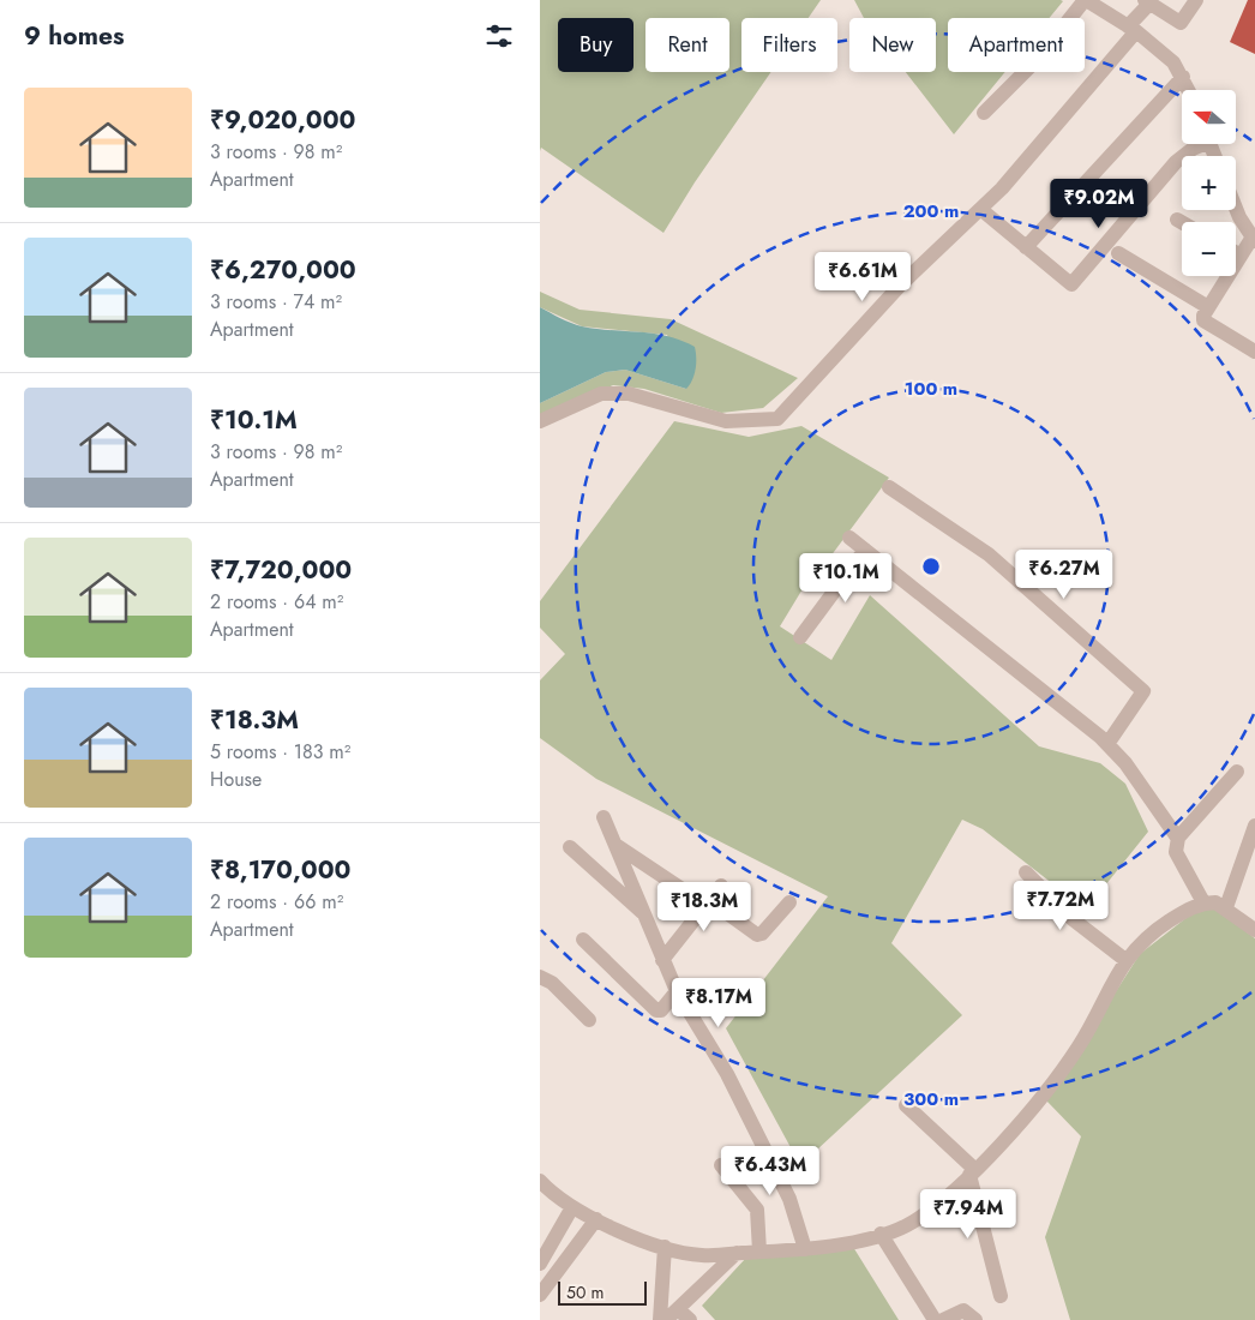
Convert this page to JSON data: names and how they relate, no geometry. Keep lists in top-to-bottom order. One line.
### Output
{"scale_bar":"50 m","north":"left","page":{"heading":"9 homes","chip":["Buy","Rent","Filters","New","Apartment"],"list":[{"name":"₹9,020,000","note":"3 rooms · 98 m² · Apartment"},{"name":"₹6,270,000","note":"3 rooms · 74 m² · Apartment"},{"name":"₹10.1M","note":"3 rooms · 98 m² · Apartment"},{"name":"₹7,720,000","note":"2 rooms · 64 m² · Apartment"},{"name":"₹18.3M","note":"5 rooms · 183 m² · House"},{"name":"₹8,170,000","note":"2 rooms · 66 m² · Apartment"}],"map_buttons":["+","−"],"price":["₹9.02M","₹6.61M","₹6.27M","₹10.1M","₹7.72M","₹18.3M","₹8.17M","₹6.43M","₹7.94M"],"scale":"50 m"},"rings":["200 m","100 m","300 m"]}
